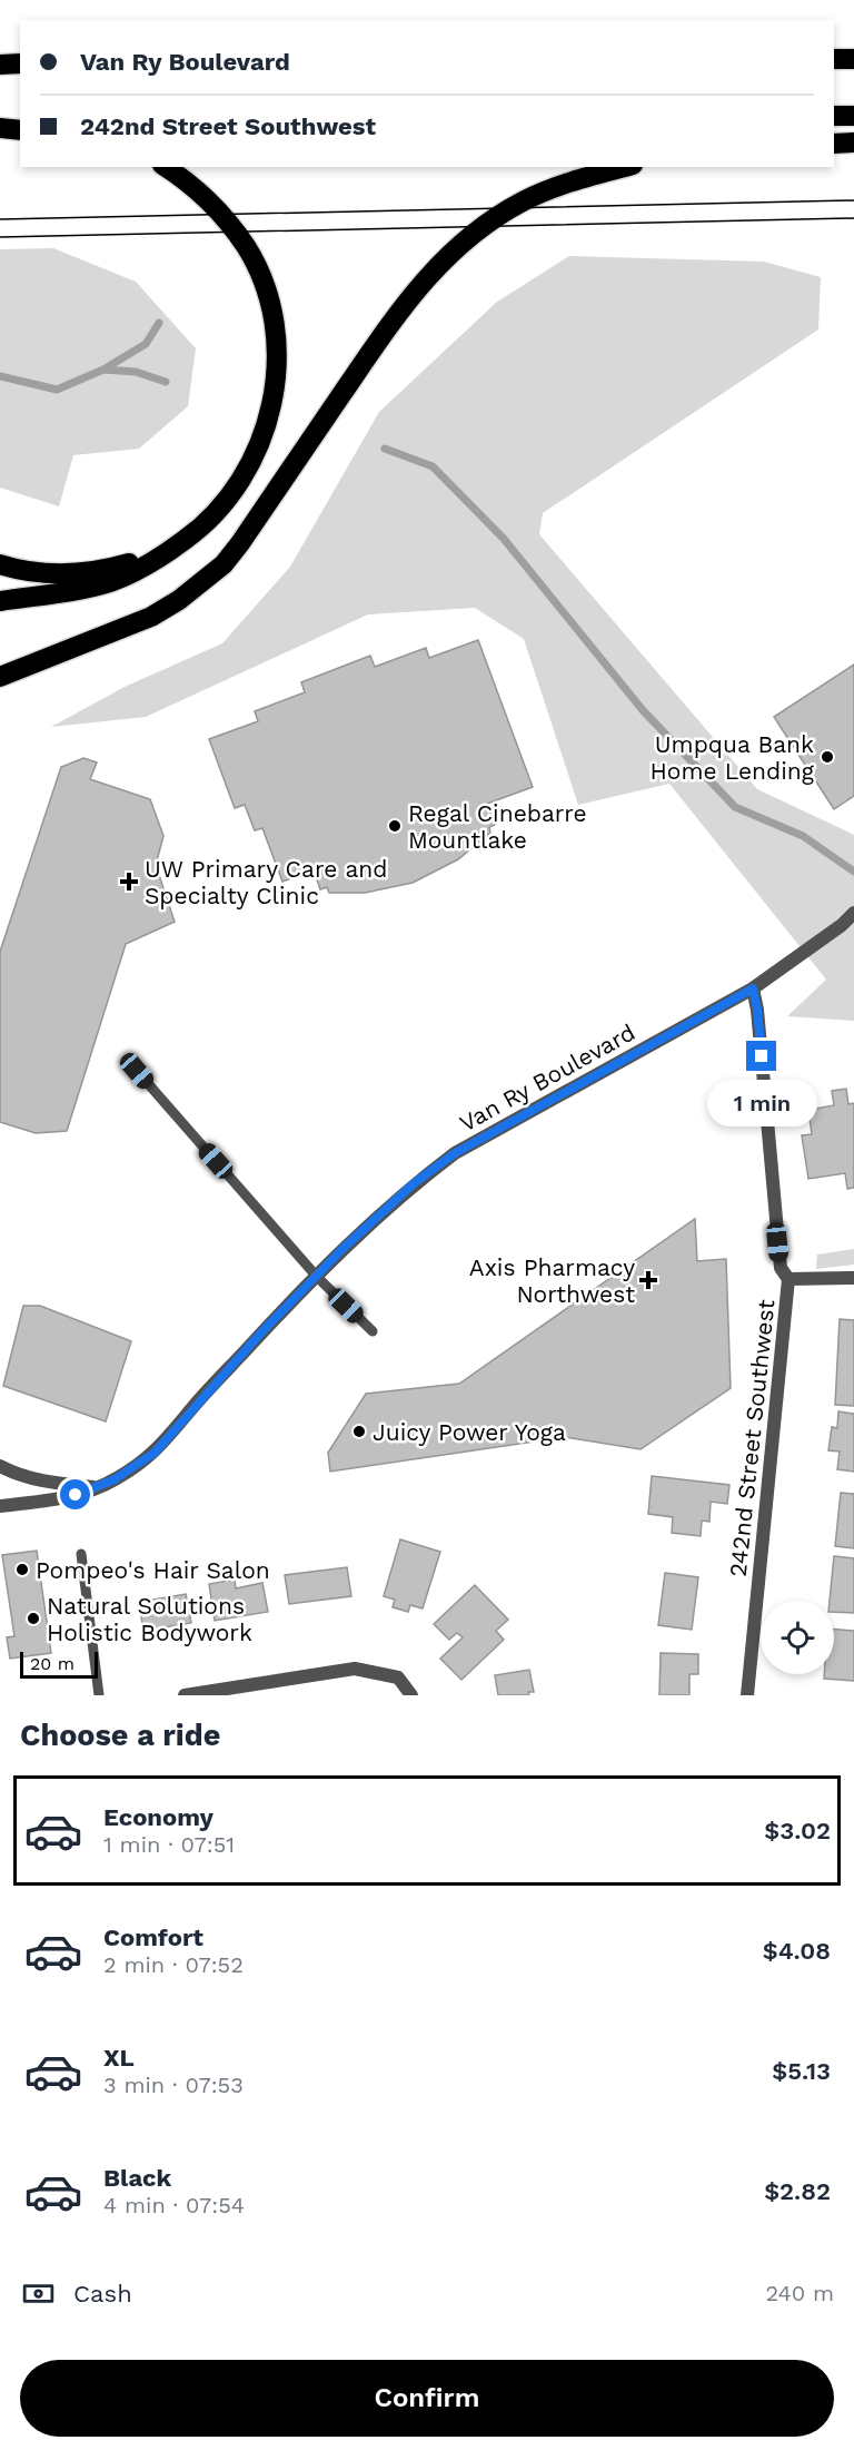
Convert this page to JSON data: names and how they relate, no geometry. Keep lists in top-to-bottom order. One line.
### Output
{"streets":{"street":["Van Ry Boulevard","242nd Street Southwest"]},"crossings":[["Van Ry Boulevard","242nd Street Southwest"]],"places":{"other":["Umpqua Bank Home Lending","Regal Cinebarre Mountlake","Juicy Power Yoga","Pompeo's Hair Salon","Natural Solutions Holistic Bodywork"],"health":["UW Primary Care and Specialty Clinic","Axis Pharmacy Northwest"]},"scale_bar":"20 m","page":{"banner":["Van Ry Boulevard","242nd Street Southwest"],"bubble":"1 min","scale":"20 m","heading":"Choose a ride","list":[{"name":"Economy","note":"1 min · 07:51","value":"$3.02"},{"name":"Comfort","note":"2 min · 07:52","value":"$4.08"},{"name":"XL","note":"3 min · 07:53","value":"$5.13"},{"name":"Black","note":"4 min · 07:54","value":"$2.82"}],"pay":["Cash","240 m"],"buttons":"Confirm"}}
